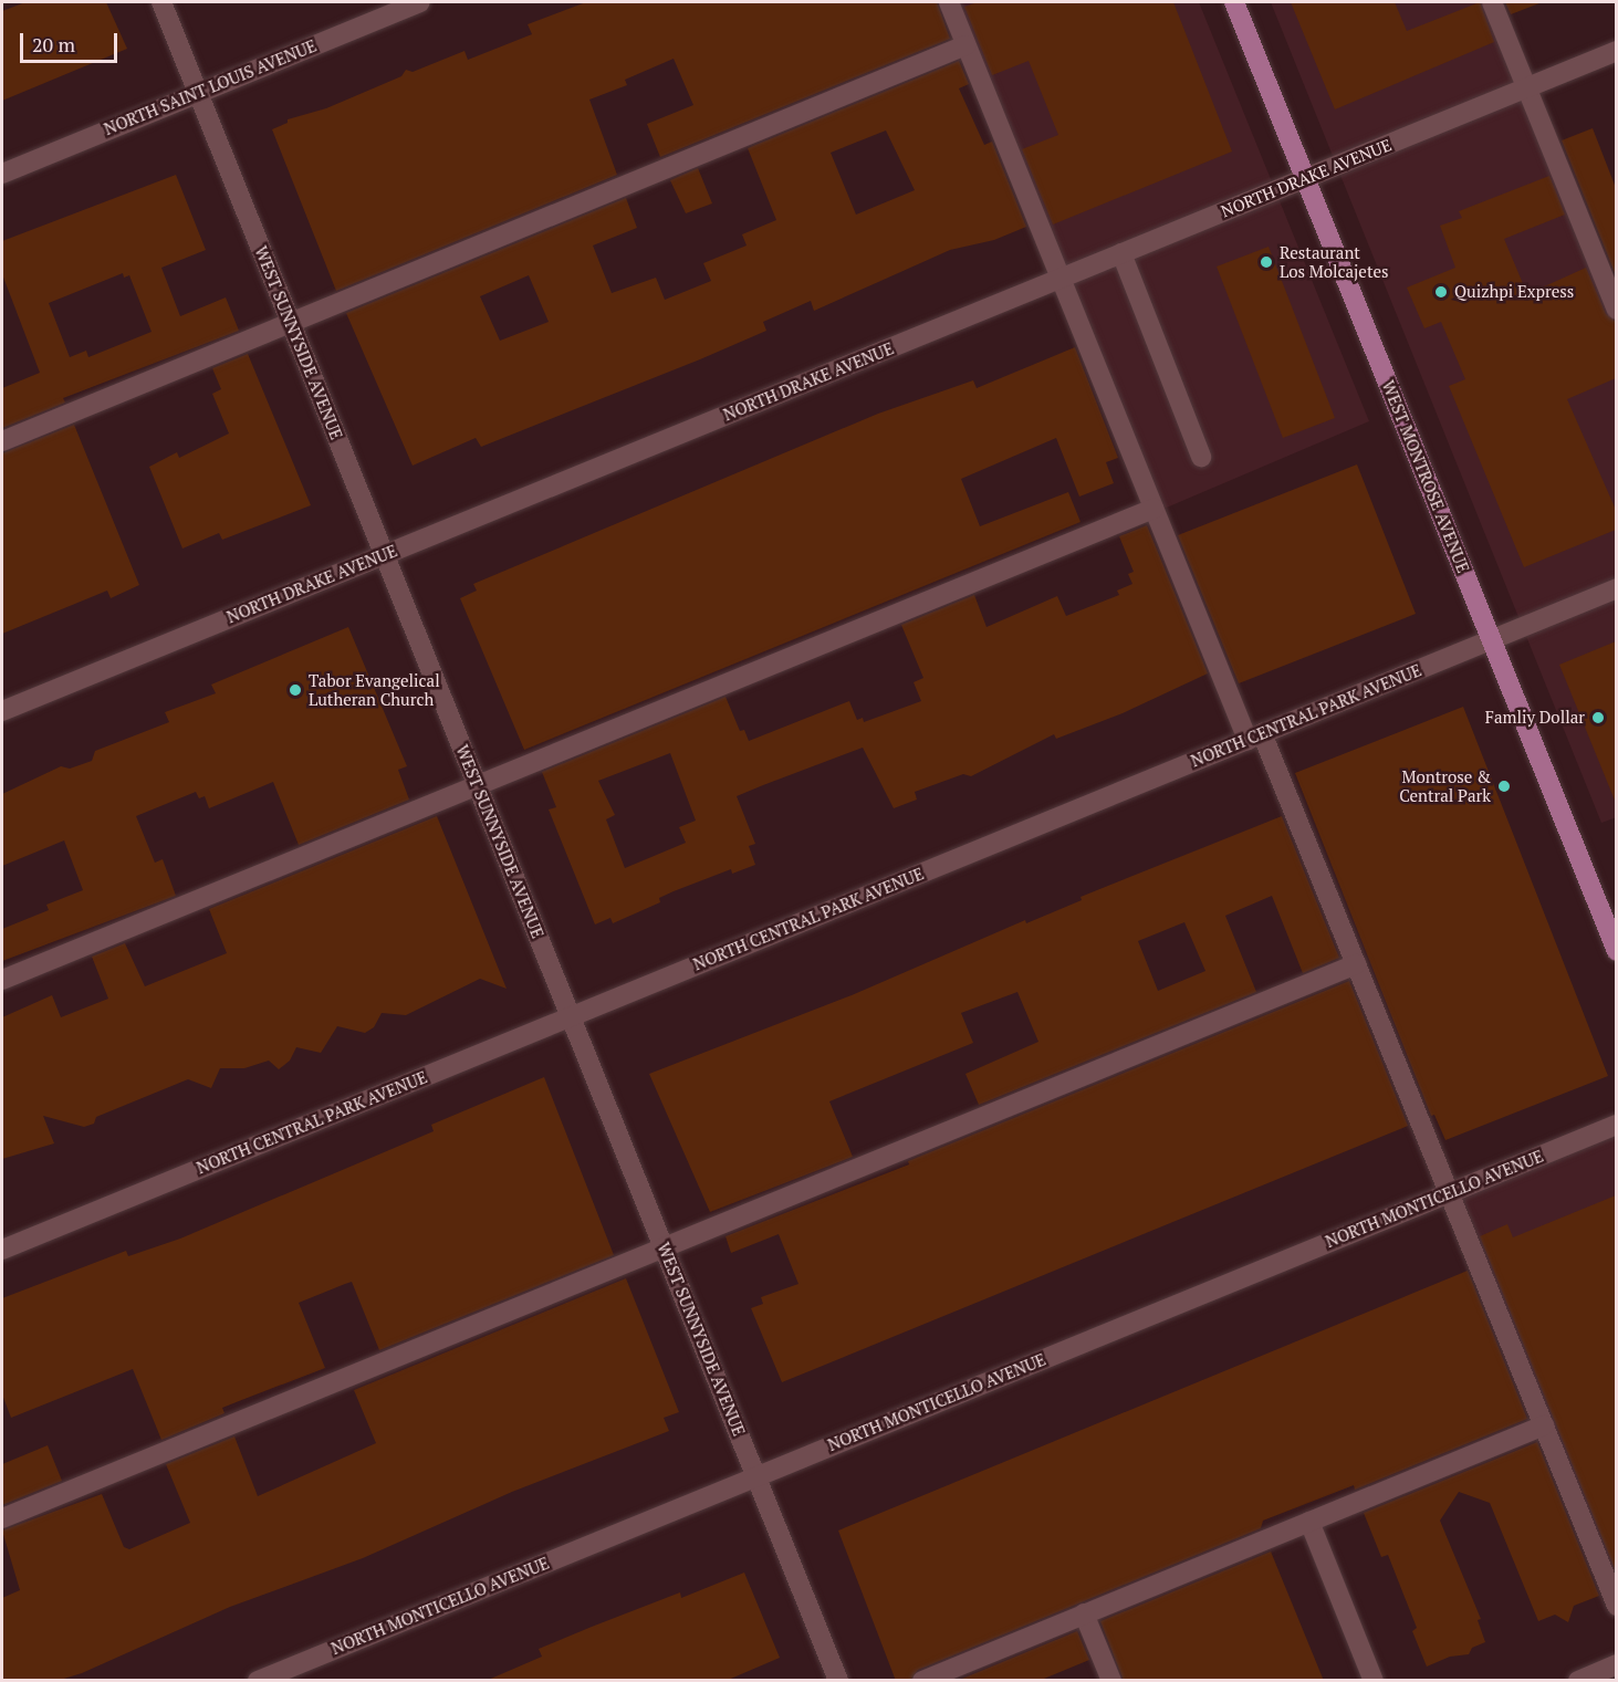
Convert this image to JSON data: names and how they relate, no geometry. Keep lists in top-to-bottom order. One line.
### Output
{"streets":{"main road":["WEST MONTROSE AVENUE"],"street":["NORTH SAINT LOUIS AVENUE","NORTH DRAKE AVENUE","WEST SUNNYSIDE AVENUE","NORTH CENTRAL PARK AVENUE","NORTH MONTICELLO AVENUE"]},"crossings":[["NORTH SAINT LOUIS AVENUE","WEST SUNNYSIDE AVENUE"],["NORTH DRAKE AVENUE","WEST SUNNYSIDE AVENUE"],["NORTH DRAKE AVENUE","WEST MONTROSE AVENUE"],["WEST SUNNYSIDE AVENUE","NORTH CENTRAL PARK AVENUE"],["WEST SUNNYSIDE AVENUE","NORTH MONTICELLO AVENUE"],["WEST MONTROSE AVENUE","NORTH CENTRAL PARK AVENUE"]],"places":["Restaurant Los Molcajetes","Quizhpi Express","Tabor Evangelical Lutheran Church","Famliy Dollar","Montrose & Central Park"],"scale_bar":"20 m"}
